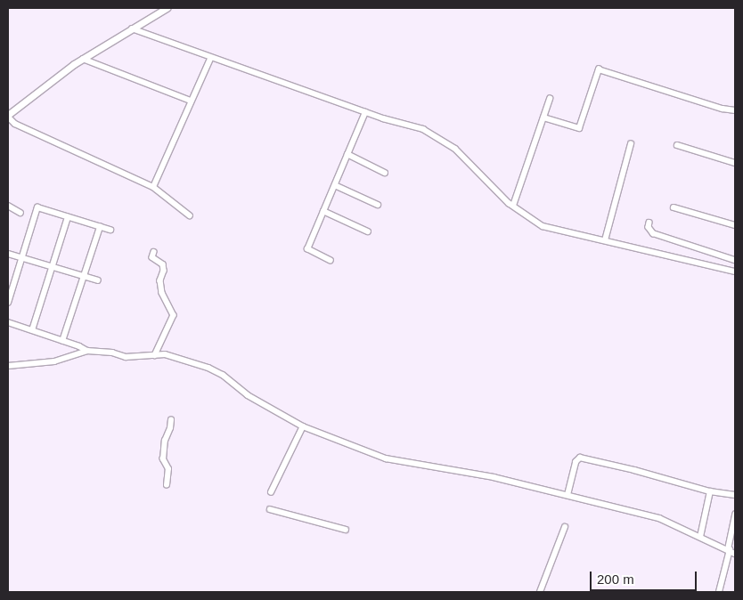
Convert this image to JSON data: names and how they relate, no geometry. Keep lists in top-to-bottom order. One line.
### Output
{"scale_bar":"200 m"}
